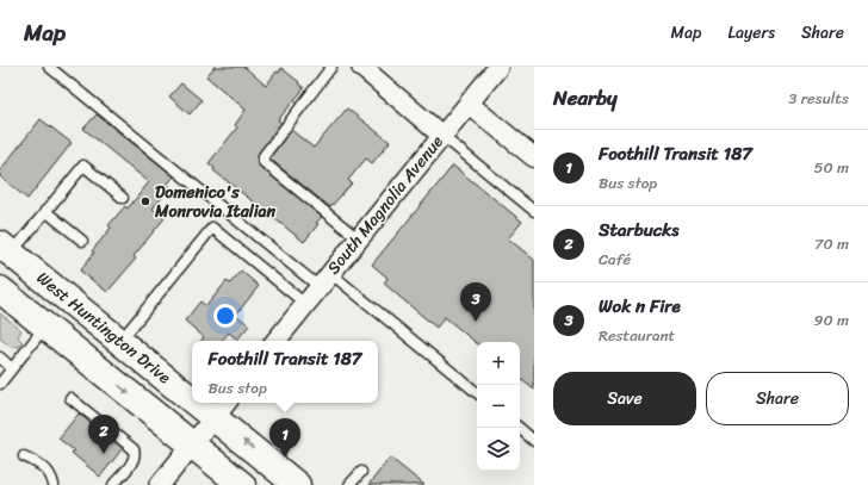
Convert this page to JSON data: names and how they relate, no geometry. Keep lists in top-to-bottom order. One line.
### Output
{"streets":{"main road":["West Huntington Drive"],"street":["South Magnolia Avenue"]},"places":["Domenico's Monrovia Italian"],"page":{"header":"Map","nav":["Map","Layers","Share"],"heading":["Nearby","3 results"],"list":[{"mark":"1","name":"Foothill Transit 187","note":"Bus stop","value":"50 m"},{"mark":"2","name":"Starbucks","note":"Café","value":"70 m"},{"mark":"3","name":"Wok n Fire","note":"Restaurant","value":"90 m"}],"pins":["3","2","1"],"popup":["Foothill Transit 187","Bus stop"],"map_buttons":["+","−"],"buttons":["Save","Share"]}}
